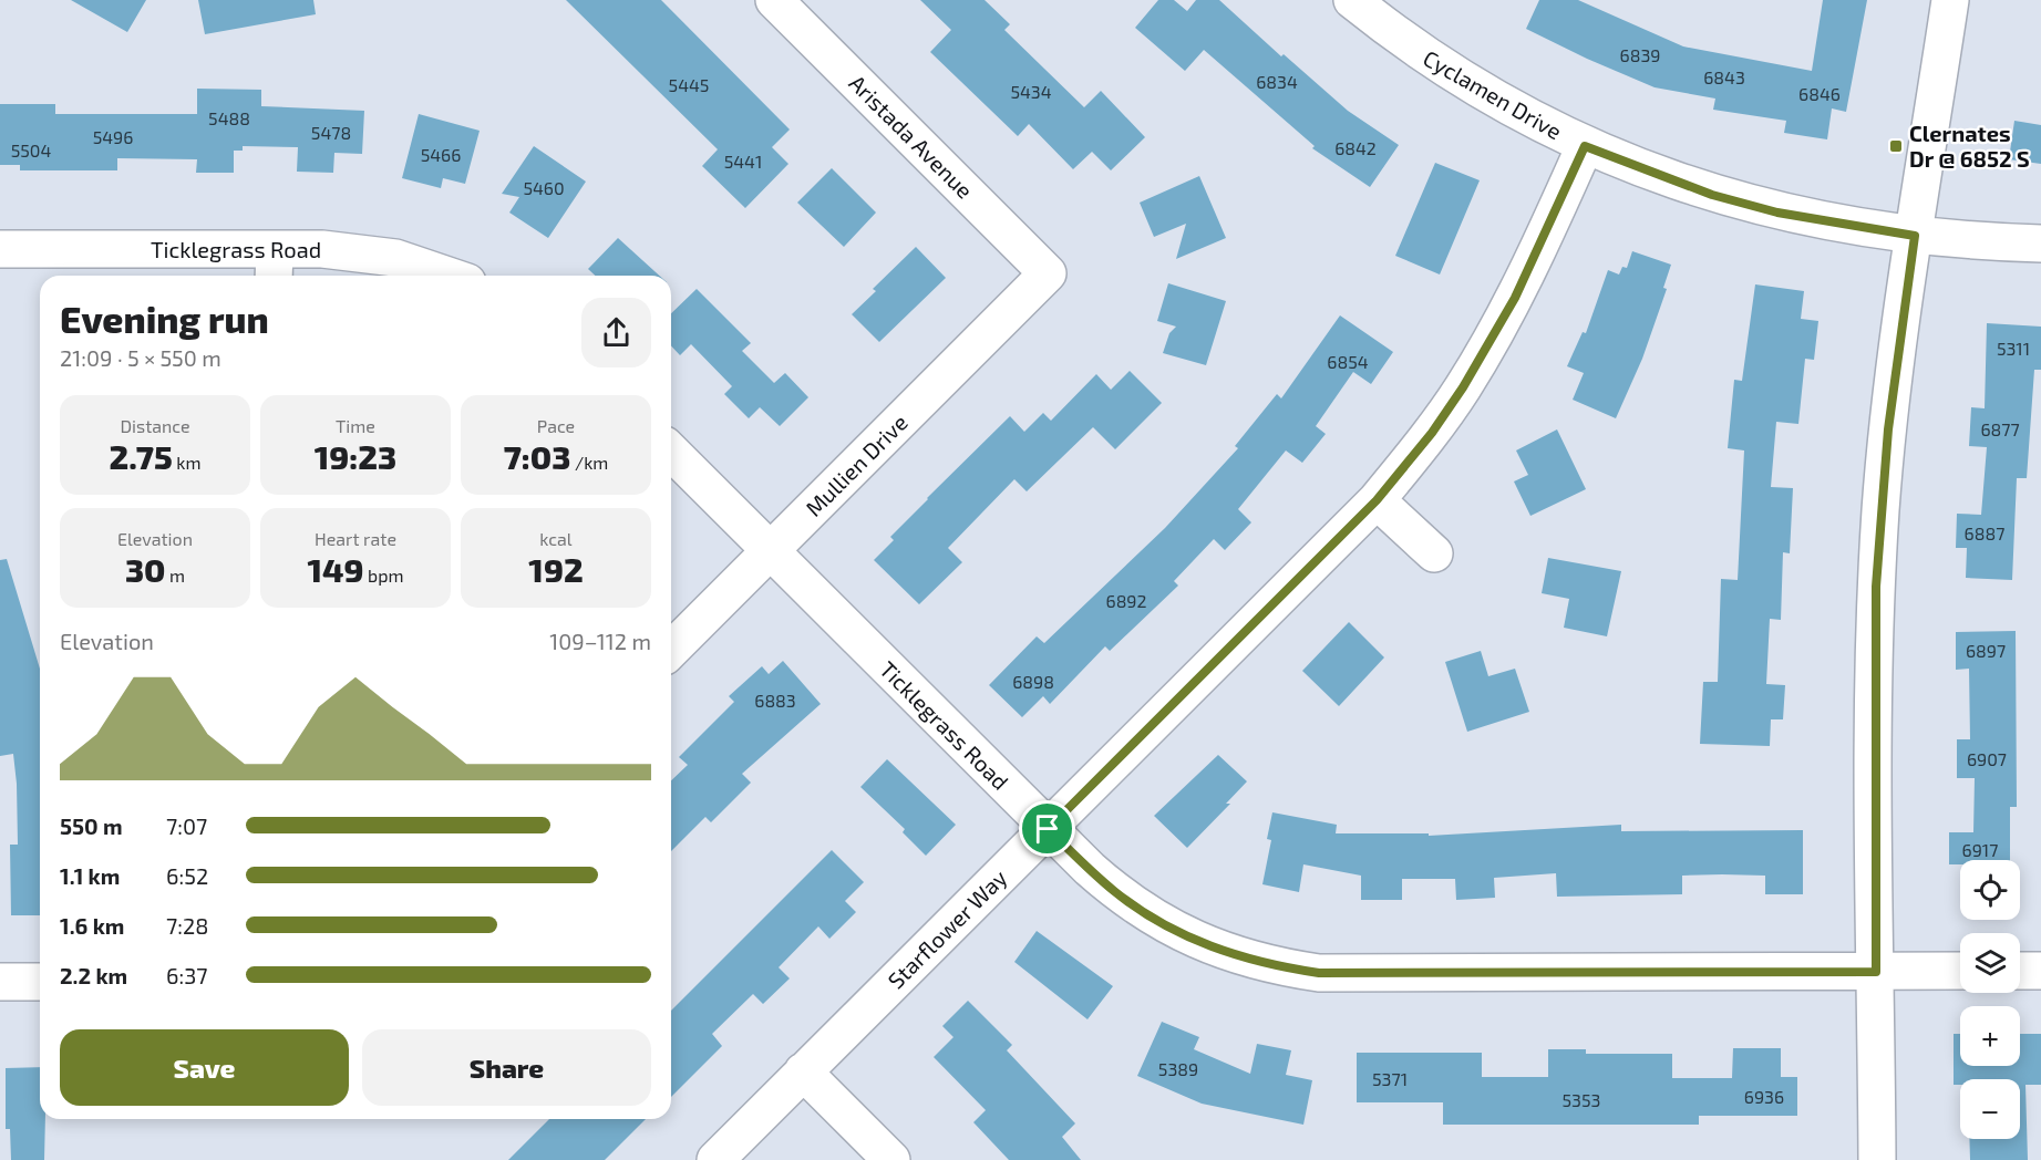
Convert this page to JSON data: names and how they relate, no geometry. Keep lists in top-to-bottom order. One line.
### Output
{"streets":{"street":["Cyclamen Drive","Aristada Avenue","Ticklegrass Road","Mullien Drive","Starflower Way"]},"crossings":[["Cyclamen Drive","Starflower Way"],["Aristada Avenue","Mullien Drive"],["Ticklegrass Road","Mullien Drive"],["Ticklegrass Road","Starflower Way"]],"places":{"transit":["Clernates Dr @ 6852 S"]},"house_numbers":["6839","6843","6834","5445","5434","6846","5488","5478","5496","6842","5504","5466","5441","5460","5311","6854","6877","6887","6892","6897","6898","6883","6907","6917","5389","5371","6936","5353"],"page":{"heading":["Evening run","21:09 · 5 × 550 m"],"stats":[["Distance","2.75 km"],["Time","19:23"],["Pace","7:03 /km"],["Elevation","30 m"],["Heart rate","149 bpm"],["kcal","192"]],"chart":["Elevation","109–112 m"],"list":[{"name":"550 m","note":"7:07"},{"name":"1.1 km","note":"6:52"},{"name":"1.6 km","note":"7:28"},{"name":"2.2 km","note":"6:37"}],"map_buttons":["+","−"],"buttons":["Save","Share"]}}
